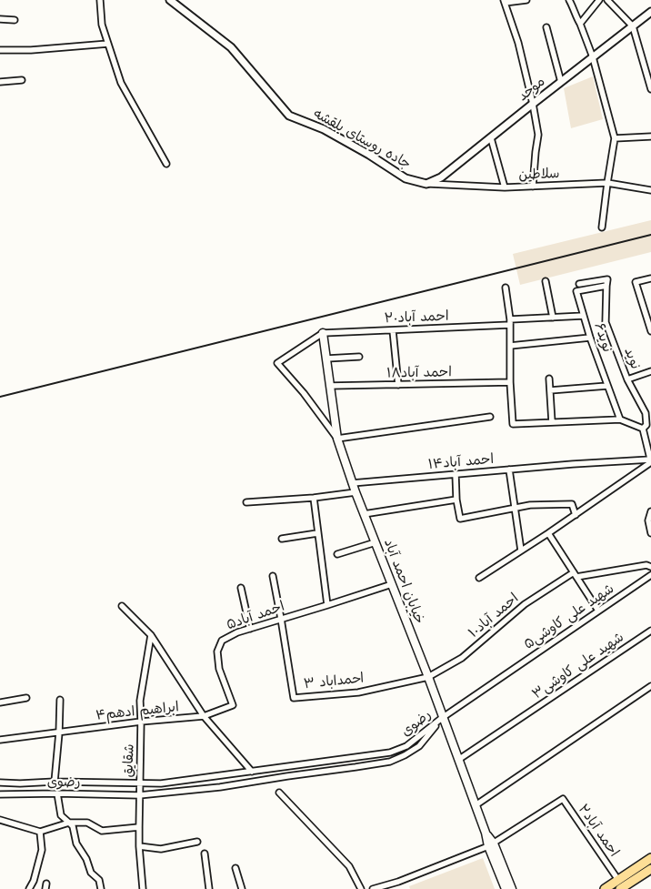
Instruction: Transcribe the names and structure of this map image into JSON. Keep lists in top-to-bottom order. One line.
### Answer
{"streets":{"main road":["خیابان احمد آباد"],"street":["موحد","جاده روستای بلقشه","سلاطین","احمد آباد۲۰","نوید۶","نوید","احمد آباد۱۸","احمد آباد۱۴","احمد آباد۵","احمد آباد۱۰","شهید علی کاوشی۵","شهید علی کاوشی۳","احمداباد ۳","ابراهیم ادهم۴","رضوی","شقایق","احمد آباد۲"]},"crossings":[["موحد","جاده روستای بلقشه"],["موحد","سلاطین"],["جاده روستای بلقشه","سلاطین"],["احمد آباد۲۰","نوید۶"],["احمد آباد۲۰","خیابان احمد آباد"],["نوید۶","نوید"],["نوید","احمد آباد۱۴"],["احمد آباد۱۸","خیابان احمد آباد"],["احمد آباد۱۴","خیابان احمد آباد"],["خیابان احمد آباد","احمد آباد۵"],["خیابان احمد آباد","احمد آباد۱۰"],["خیابان احمد آباد","شهید علی کاوشی۵"],["خیابان احمد آباد","شهید علی کاوشی۳"],["خیابان احمد آباد","احمداباد ۳"],["خیابان احمد آباد","رضوی"],["خیابان احمد آباد","احمد آباد۲"],["احمد آباد۵","احمداباد ۳"],["احمد آباد۵","ابراهیم ادهم۴"],["احمد آباد۱۰","احمداباد ۳"],["شهید علی کاوشی۵","رضوی"],["ابراهیم ادهم۴","شقایق"],["رضوی","شقایق"]]}
